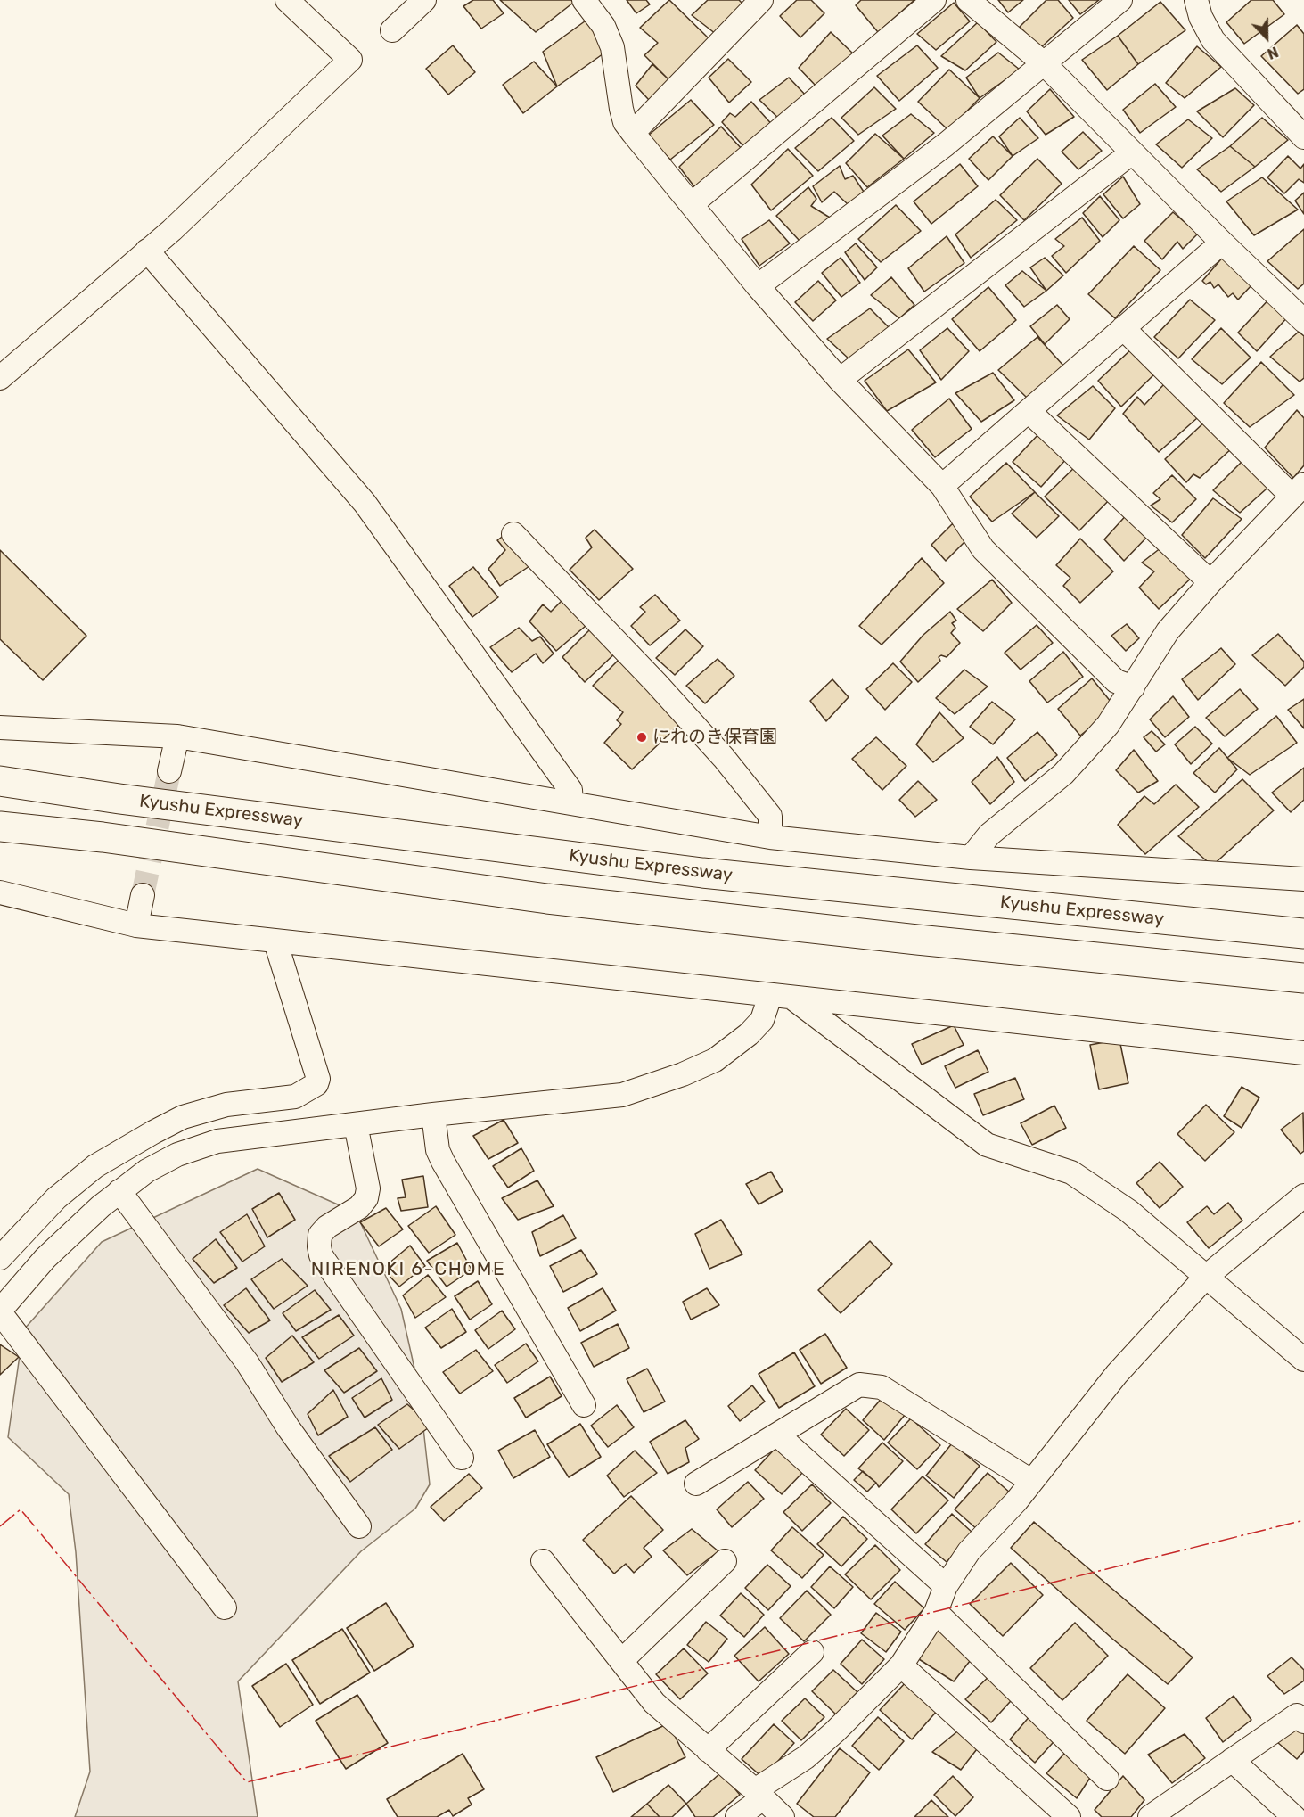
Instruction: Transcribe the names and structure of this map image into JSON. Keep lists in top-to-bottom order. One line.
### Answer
{"streets":{"highway":["Kyushu Expressway"]},"districts":["NIRENOKI 6-CHOME"],"places":["にれのき保育園"],"north":"bottom"}
